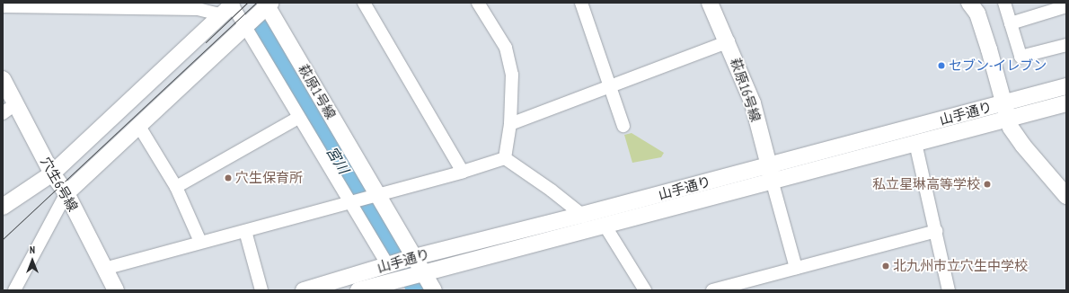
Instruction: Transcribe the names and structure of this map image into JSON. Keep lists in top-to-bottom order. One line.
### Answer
{"streets":{"street":["萩原16号線","萩原1号線","山手通り","穴生6号線"]},"crossings":[["萩原16号線","山手通り"],["萩原1号線","山手通り"]],"water":["宮川"],"places":["セブン-イレブン","穴生保育所","私立星琳高等学校","北九州市立穴生中学校"],"north":"top"}
